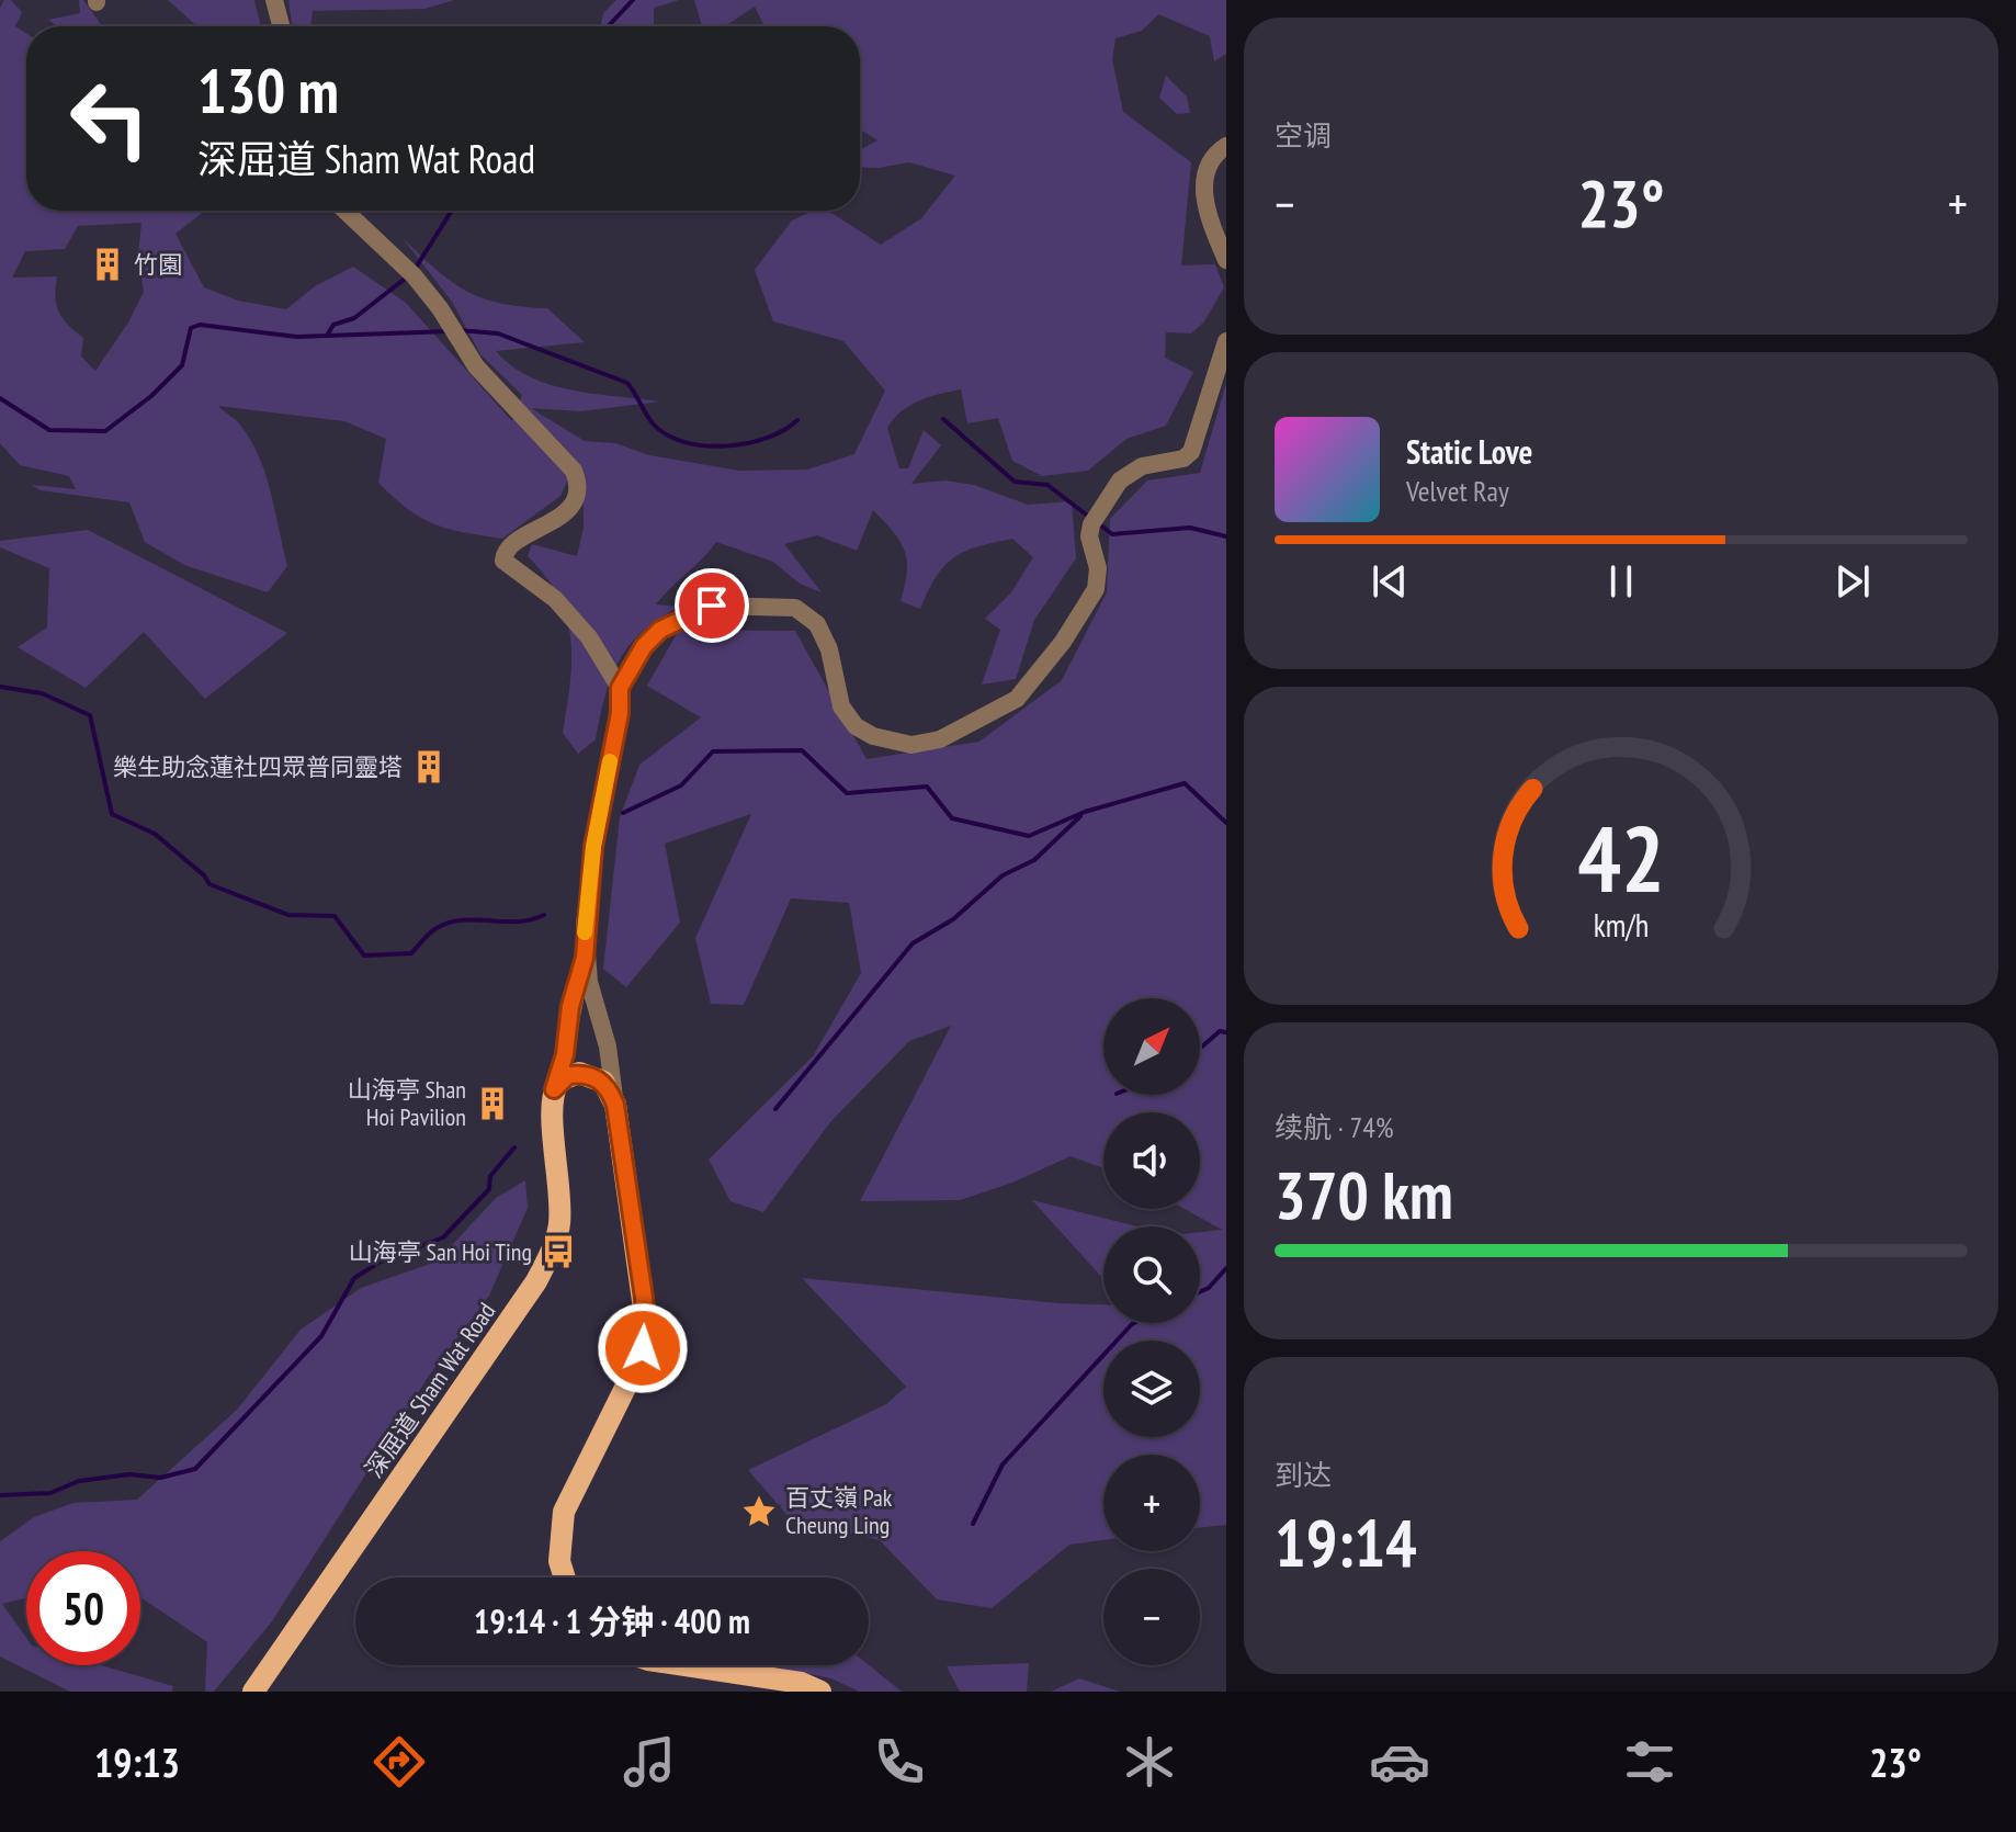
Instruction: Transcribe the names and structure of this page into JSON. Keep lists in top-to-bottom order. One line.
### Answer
{"streets":{"main road":["深屈道 Sham Wat Road"]},"places":{"building":["竹園","樂生助念蓮社四眾普同靈塔","山海亭 Shan Hoi Pavilion"],"bus stop":["山海亭 San Hoi Ting"],"place":["百丈嶺 Pak Cheung Ling"]},"north":"top right","page":{"tile":["空调",["续航 · 74%","370 km"],["到达","19:14"]],"turn":["130 m","深屈道 Sham Wat Road"],"heat":["−","23°","+"],"song":["Static Love","Velvet Ray"],"map_buttons":["+","−"],"limit":"50","trip":"19:14 · 1 分钟 · 400 m","tabs":["19:13","23°"],"gauge":["42","km/h"]}}
